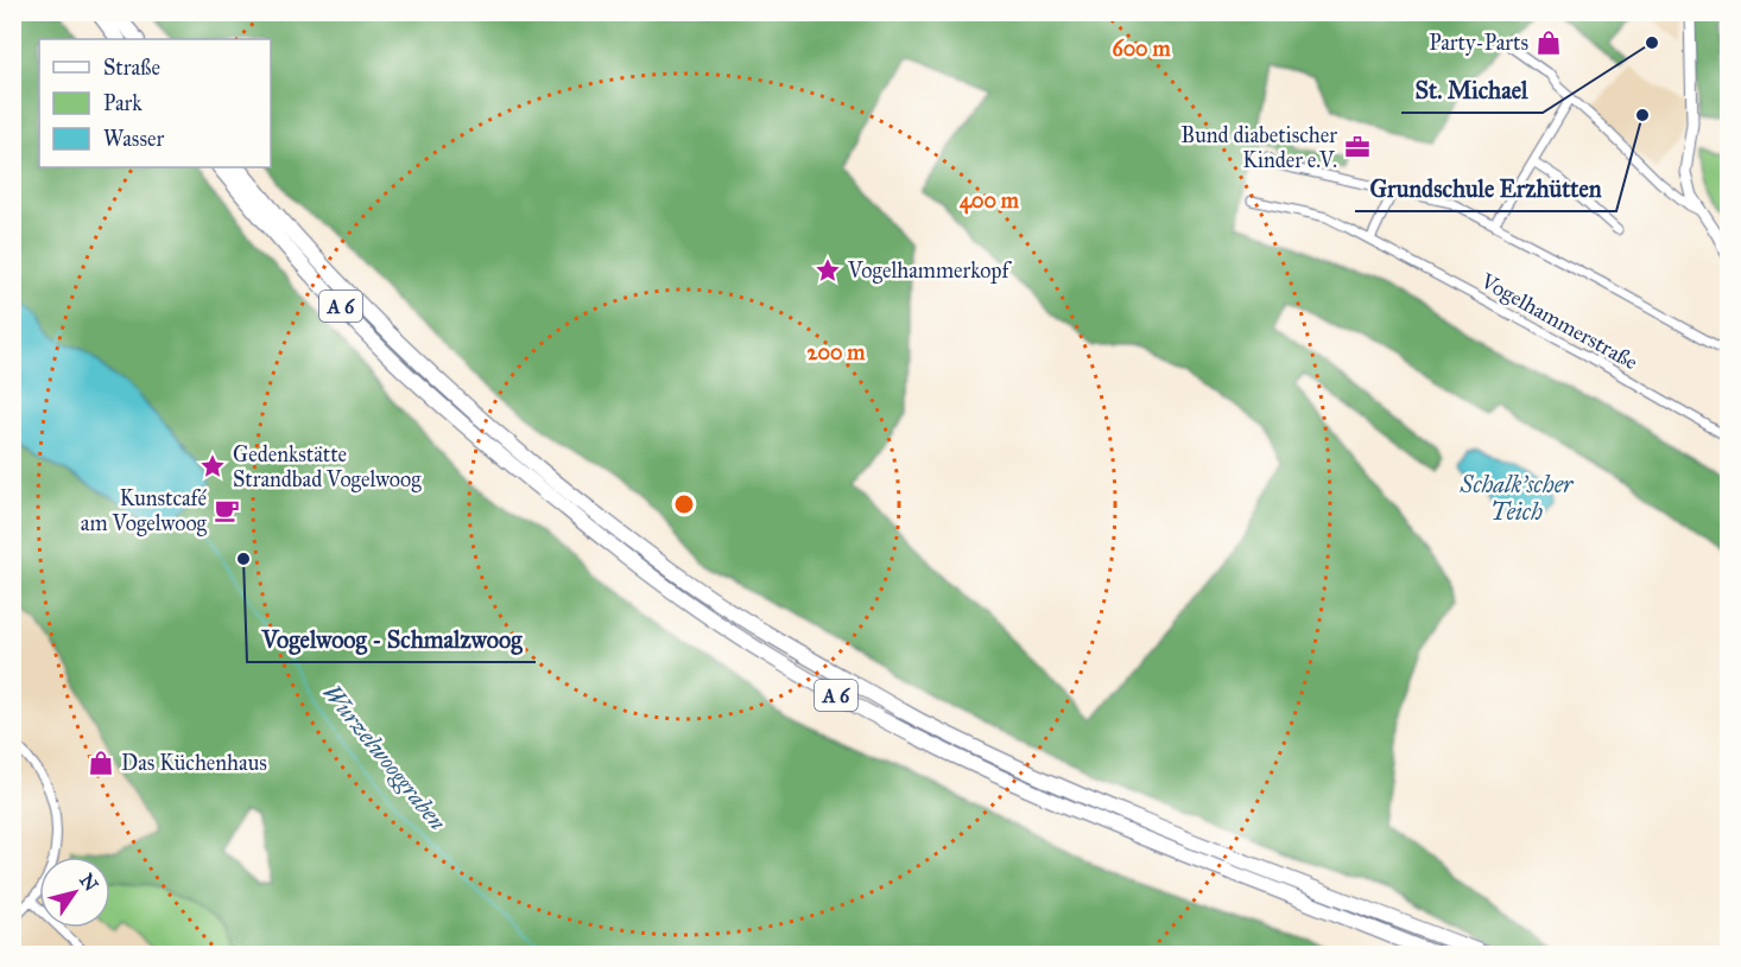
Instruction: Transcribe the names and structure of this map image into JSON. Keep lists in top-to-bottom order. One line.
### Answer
{"streets":{"highway":["A 6"],"street":["Vogelhammerstraße"]},"water":["Schalk'scher Teich","Wurzelwooggraben"],"places":{"shop":["Party-Parts","Das Küchenhaus"],"other":["St. Michael","Grundschule Erzhütten","Vogelwoog - Schmalzwoog"],"office":["Bund diabetischer Kinder e.V."],"place":["Vogelhammerkopf","Gedenkstätte Strandbad Vogelwoog"],"cafe":["Kunstcafé am Vogelwoog"]},"legend":["Straße","Park","Wasser"],"north":"top right","rings":["600 m","400 m","200 m"]}
